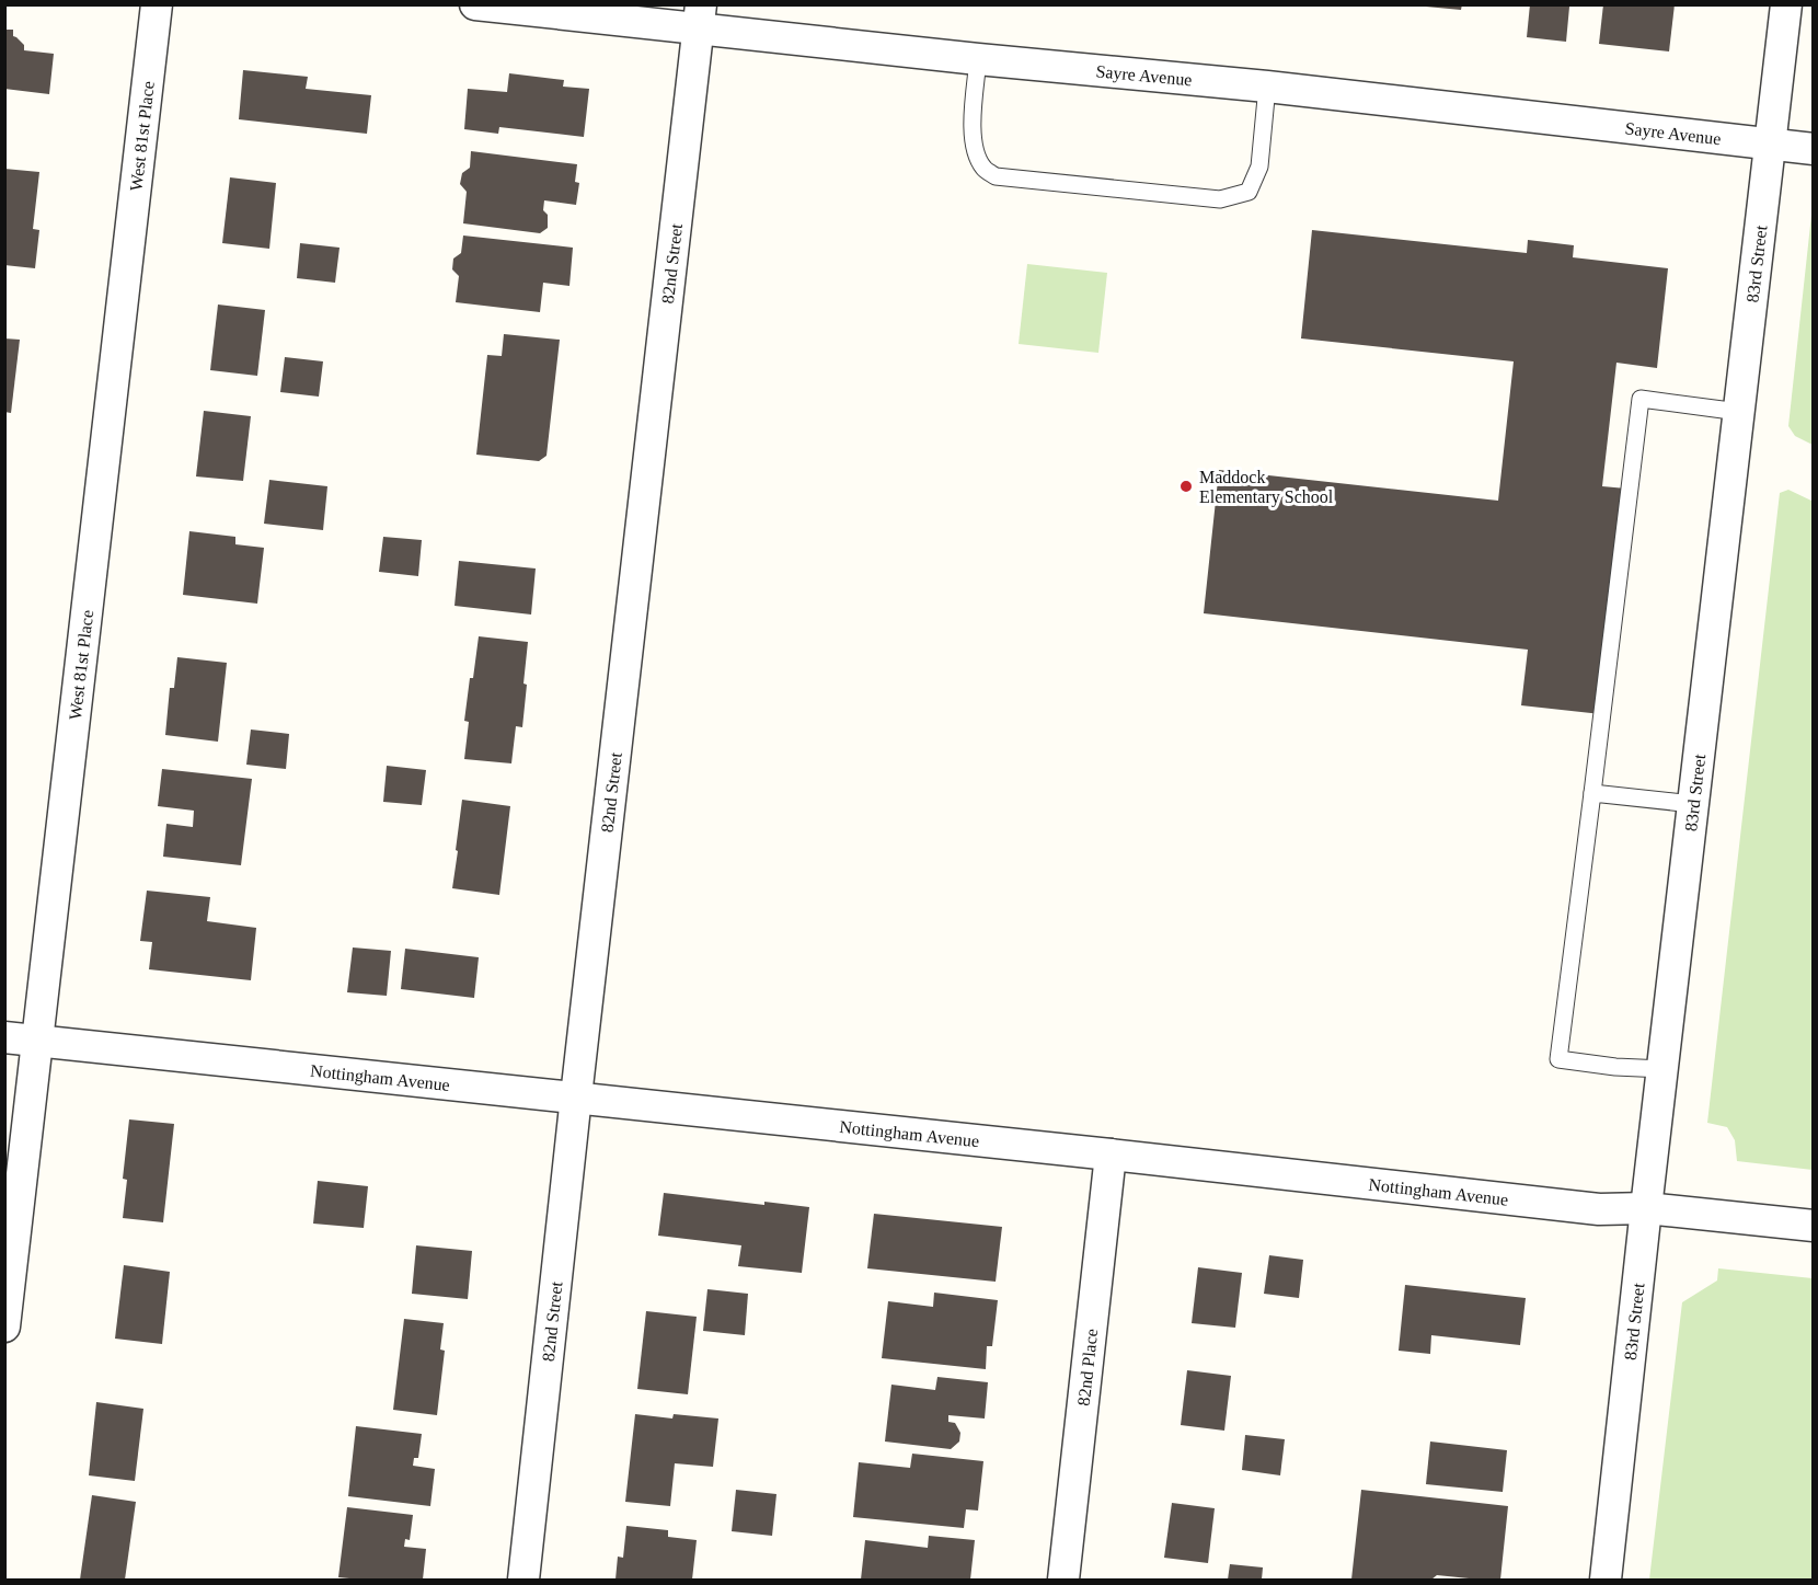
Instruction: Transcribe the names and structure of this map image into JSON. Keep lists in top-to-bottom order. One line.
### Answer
{"streets":{"street":["Sayre Avenue","West 81st Place","82nd Street","83rd Street","Nottingham Avenue","82nd Place"]},"crossings":[["Sayre Avenue","82nd Street"],["Sayre Avenue","83rd Street"],["West 81st Place","Nottingham Avenue"],["82nd Street","Nottingham Avenue"],["83rd Street","Nottingham Avenue"],["Nottingham Avenue","82nd Place"]],"places":["Maddock Elementary School"]}
